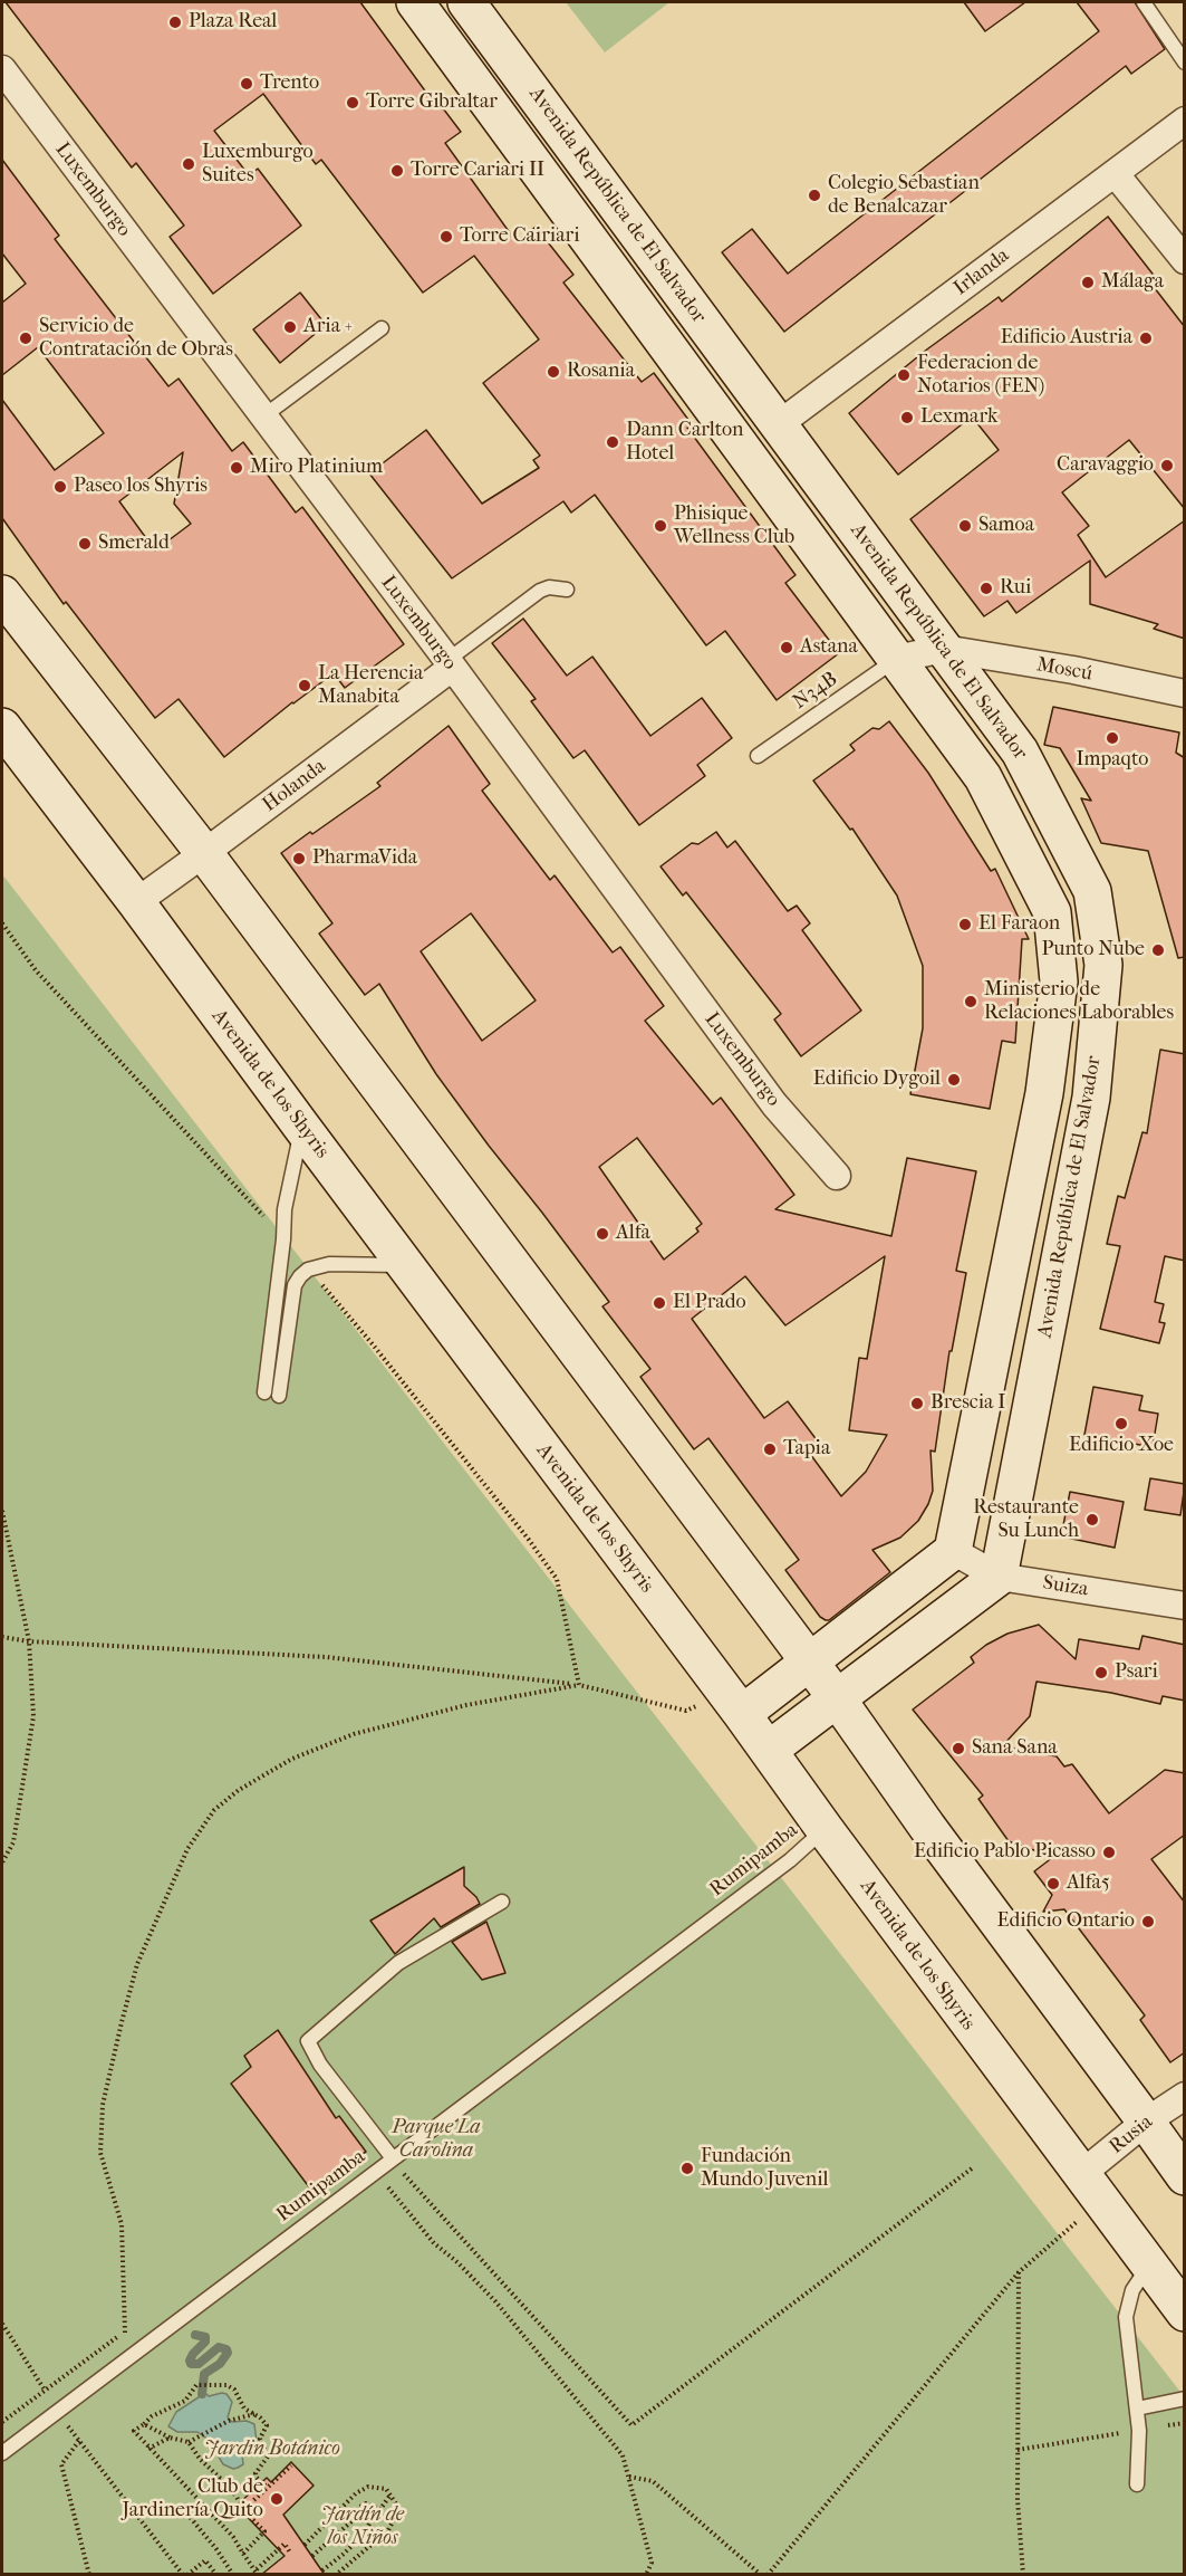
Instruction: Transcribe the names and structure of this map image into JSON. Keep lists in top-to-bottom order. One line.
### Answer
{"streets":{"street":["Luxemburgo","Avenida República de El Salvador","Irlanda","Moscú","Holanda","Avenida de los Shyris","Suiza","Rusia"],"lane":["N34B","Rumipamba"]},"crossings":[["Luxemburgo","Holanda"],["Avenida República de El Salvador","Irlanda"],["Avenida República de El Salvador","Moscú"],["Avenida República de El Salvador","N34B"],["Avenida República de El Salvador","Suiza"],["Holanda","Avenida de los Shyris"],["Avenida de los Shyris","Rumipamba"],["Avenida de los Shyris","Rusia"]],"parks":["Parque La Carolina","Jardin Botánico","Jardín de los Niños"],"places":["Plaza Real","Trento","Torre Gibraltar","Luxemburgo Suites","Torre Cariari II","Colegio Sebastian de Benalcazar","Torre Cairiari","Málaga","Aria +","Servicio de Contratación de Obras","Edificio Austria","Rosania","Federacion de Notarios (FEN)","Lexmark","Dann Carlton Hotel","Caravaggio","Miro Platinium","Paseo los Shyris","Phisique Wellness Club","Samoa","Smerald","Rui","Astana","La Herencia Manabita","Impaqto","PharmaVida","El Faraon","Punto Nube","Ministerio de Relaciones Laborables","Edificio Dygoil","Alfa","El Prado","Brescia I","Edificio Xoe","Tapia","Restaurante Su Lunch","Psari","Sana Sana","Edificio Pablo Picasso","Alfa5","Edificio Ontario","Fundación Mundo Juvenil","Club de Jardinería Quito"]}
